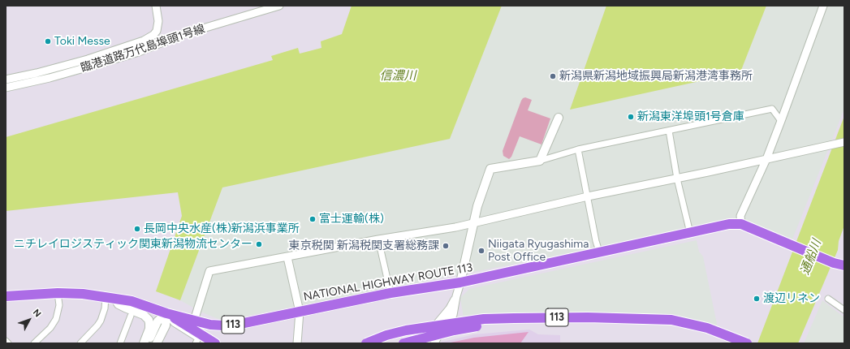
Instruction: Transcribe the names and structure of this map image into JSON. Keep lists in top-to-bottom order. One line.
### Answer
{"streets":{"highway":["NATIONAL HIGHWAY ROUTE 113","113"],"street":["臨港道路万代島埠頭1号線"]},"crossings":[["NATIONAL HIGHWAY ROUTE 113","113"]],"water":["信濃川","通船川"],"places":["Toki Messe","新潟県新潟地域振興局新潟港湾事務所","新潟東洋埠頭1号倉庫","富士運輸(株)","長岡中央水産(株)新潟浜事業所","ニチレイロジスティック関東新潟物流センター","東京税関 新潟税関支署総務課","Niigata Ryugashima Post Office","渡辺リネン"],"north":"top right"}
